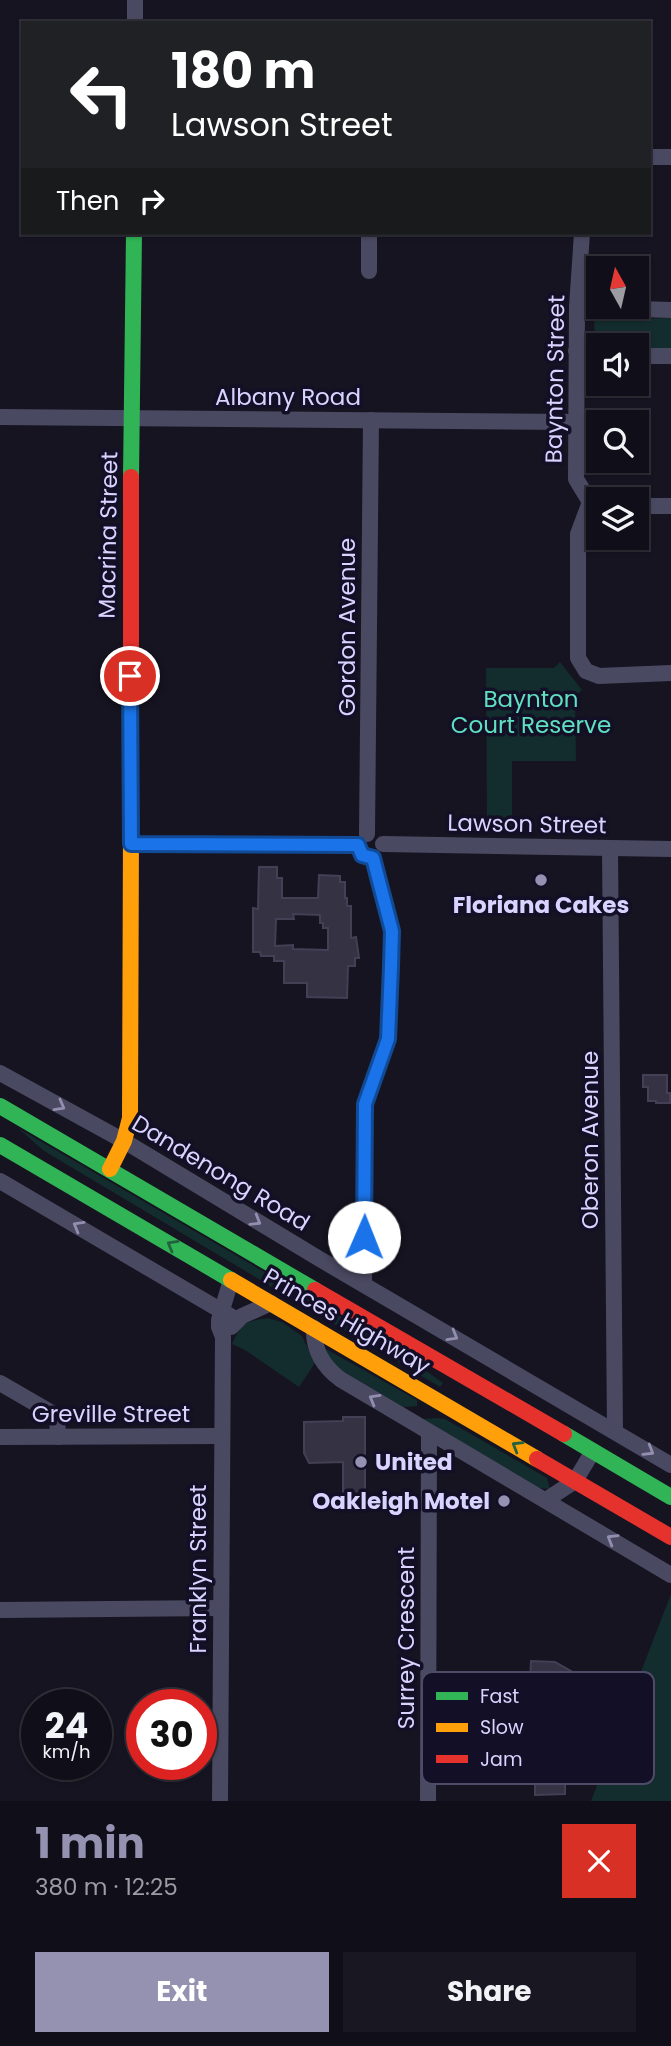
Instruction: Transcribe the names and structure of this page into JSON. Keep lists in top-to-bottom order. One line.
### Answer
{"streets":{"main road":["Macrina Street","Princes Highway"],"street":["Baynton Street","Albany Road","Gordon Avenue","Lawson Street","Oberon Avenue","Dandenong Road","Greville Street","Franklyn Street","Surrey Crescent"]},"crossings":[["Baynton Street","Albany Road"],["Albany Road","Macrina Street"],["Albany Road","Gordon Avenue"],["Macrina Street","Dandenong Road"],["Macrina Street","Princes Highway"],["Lawson Street","Oberon Avenue"],["Oberon Avenue","Dandenong Road"],["Princes Highway","Franklyn Street"],["Greville Street","Franklyn Street"]],"parks":["Baynton Court Reserve"],"places":["Floriana Cakes","United","Oakleigh Motel"],"legend":["Fast","Slow","Jam"],"north":"top","page":{"turn":["180 m","Lawson Street"],"then":"Then","speed":"24 km/h","limit":"30","heading":["1 min","380 m · 12:25"],"buttons":["Exit","Share"]}}
